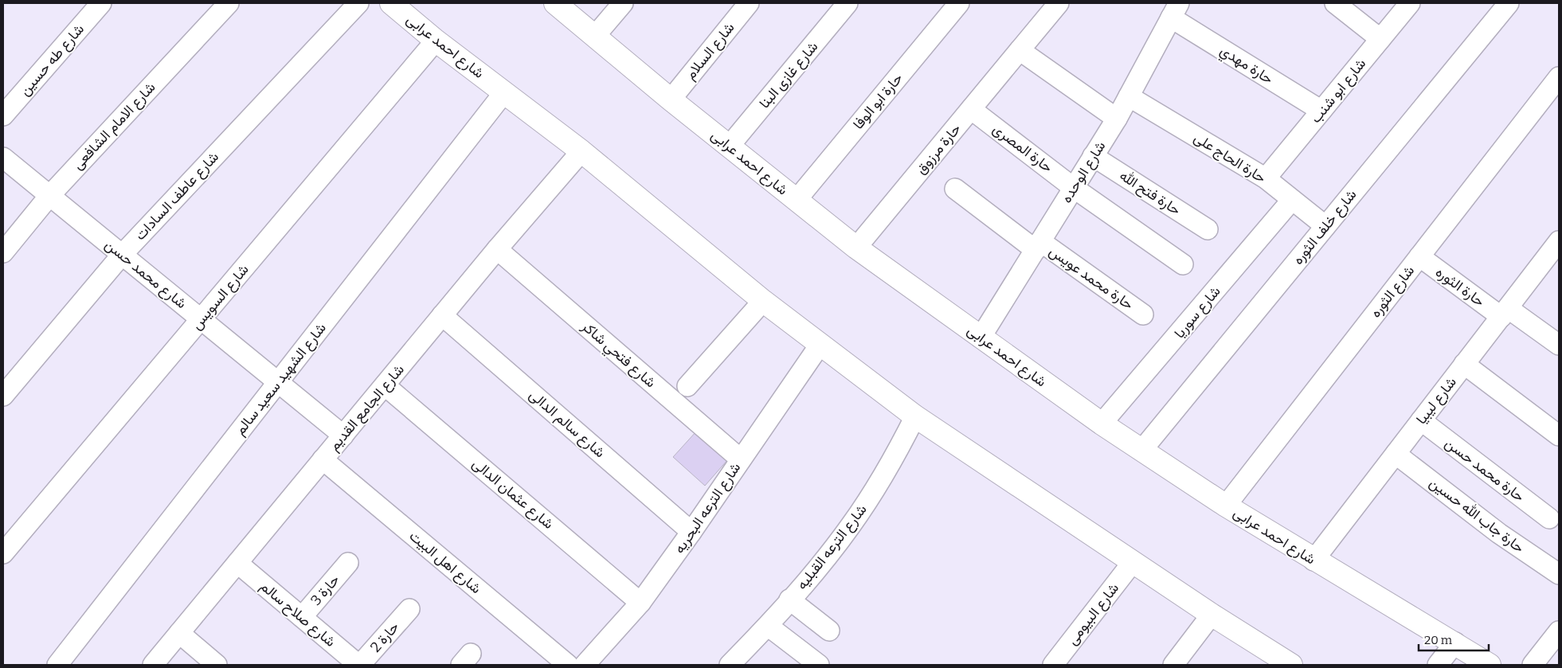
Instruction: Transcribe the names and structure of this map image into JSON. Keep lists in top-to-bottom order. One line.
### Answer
{"streets":{"street":["شارع احمد عرابى","شارع السلام","شارع طه حسين","حارة مهدي","شارع غازى البنا","شارع ابو شنب","حارة ابو الوفا","شارع الامام الشافعى","حارة المصرى","حارة مرزوق","حارة الحاج على","شارع الوحده","حارة فتح الله","شارع عاطف السادات","شارع خلف الثوره","شارع محمد حسن","حارة محمد عويس","حارة الثوره","شارع الثوره","شارع السويس","شارع سوريا","شارع فتحي شاكر","شارع الشهيد سعيد سالم","شارع ليبيا","شارع الجامع القديم","شارع سالم الدالى","حارة محمد حسن","شارع عثمان الدالى","شارع الترعه البحريه","حارة جاب الله حسين","شارع الترعه القبليه","شارع اهل البيت","حارة 3","شارع صلاح سالم","شارع البيومى","حارة 2"]},"crossings":[["شارع احمد عرابى","شارع السلام"],["شارع احمد عرابى","شارع غازى البنا"],["شارع احمد عرابى","حارة ابو الوفا"],["شارع احمد عرابى","حارة مرزوق"],["شارع احمد عرابى","شارع الوحده"],["شارع احمد عرابى","شارع خلف الثوره"],["شارع احمد عرابى","شارع الثوره"],["شارع احمد عرابى","شارع السويس"],["شارع احمد عرابى","شارع سوريا"],["شارع احمد عرابى","شارع الشهيد سعيد سالم"],["شارع احمد عرابى","شارع ليبيا"],["شارع احمد عرابى","شارع الجامع القديم"],["شارع احمد عرابى","شارع الترعه البحريه"],["شارع احمد عرابى","شارع الترعه القبليه"],["شارع احمد عرابى","شارع البيومى"],["حارة مهدي","شارع ابو شنب"],["حارة مهدي","شارع الوحده"],["شارع ابو شنب","حارة الحاج على"],["شارع الامام الشافعى","شارع محمد حسن"],["حارة المصرى","حارة مرزوق"],["حارة المصرى","شارع الوحده"],["حارة الحاج على","شارع الوحده"],["حارة الحاج على","شارع خلف الثوره"],["حارة الحاج على","شارع سوريا"],["شارع الوحده","حارة فتح الله"],["شارع الوحده","حارة محمد عويس"],["شارع عاطف السادات","شارع محمد حسن"],["شارع محمد حسن","شارع السويس"],["شارع محمد حسن","شارع الشهيد سعيد سالم"],["شارع محمد حسن","شارع الجامع القديم"],["حارة الثوره","شارع الثوره"],["حارة الثوره","شارع ليبيا"],["شارع فتحي شاكر","شارع الجامع القديم"],["شارع فتحي شاكر","شارع الترعه البحريه"],["شارع ليبيا","حارة محمد حسن"],["شارع ليبيا","حارة جاب الله حسين"],["شارع الجامع القديم","شارع سالم الدالى"],["شارع الجامع القديم","شارع عثمان الدالى"],["شارع الجامع القديم","شارع اهل البيت"],["شارع الجامع القديم","شارع صلاح سالم"],["شارع سالم الدالى","شارع الترعه البحريه"],["شارع عثمان الدالى","شارع الترعه البحريه"],["حارة 3","شارع صلاح سالم"],["شارع صلاح سالم","حارة 2"]],"scale_bar":"20 m"}
